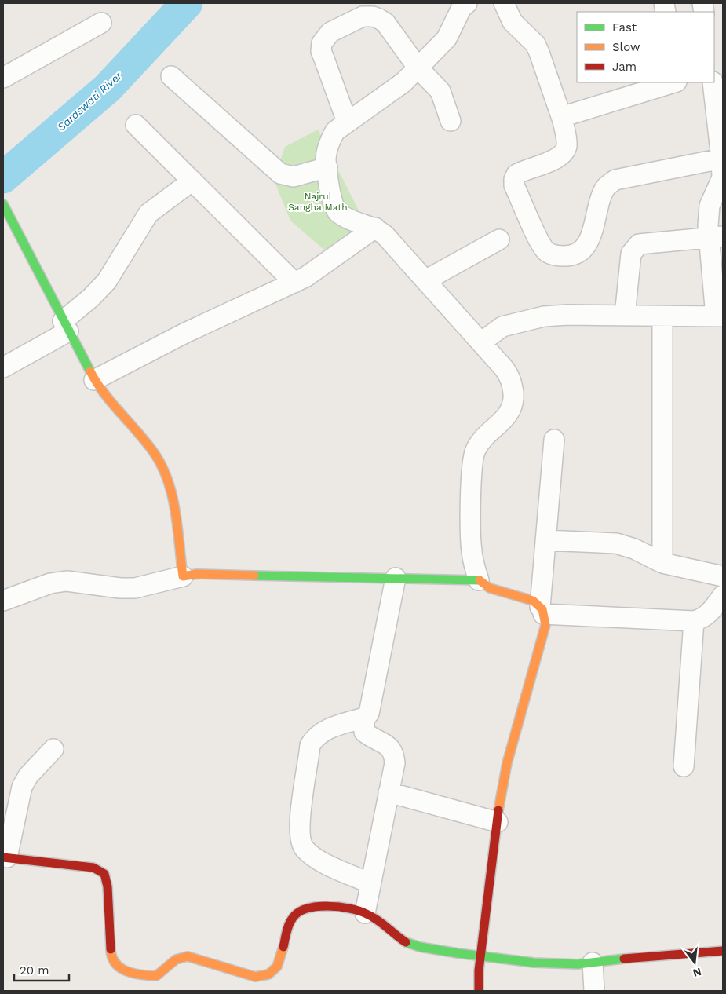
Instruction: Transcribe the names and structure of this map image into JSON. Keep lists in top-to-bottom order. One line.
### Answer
{"water":["Saraswati River"],"parks":["Najrul Sangha Math"],"legend":["Fast","Slow","Jam"],"scale_bar":"20 m","north":"bottom"}
